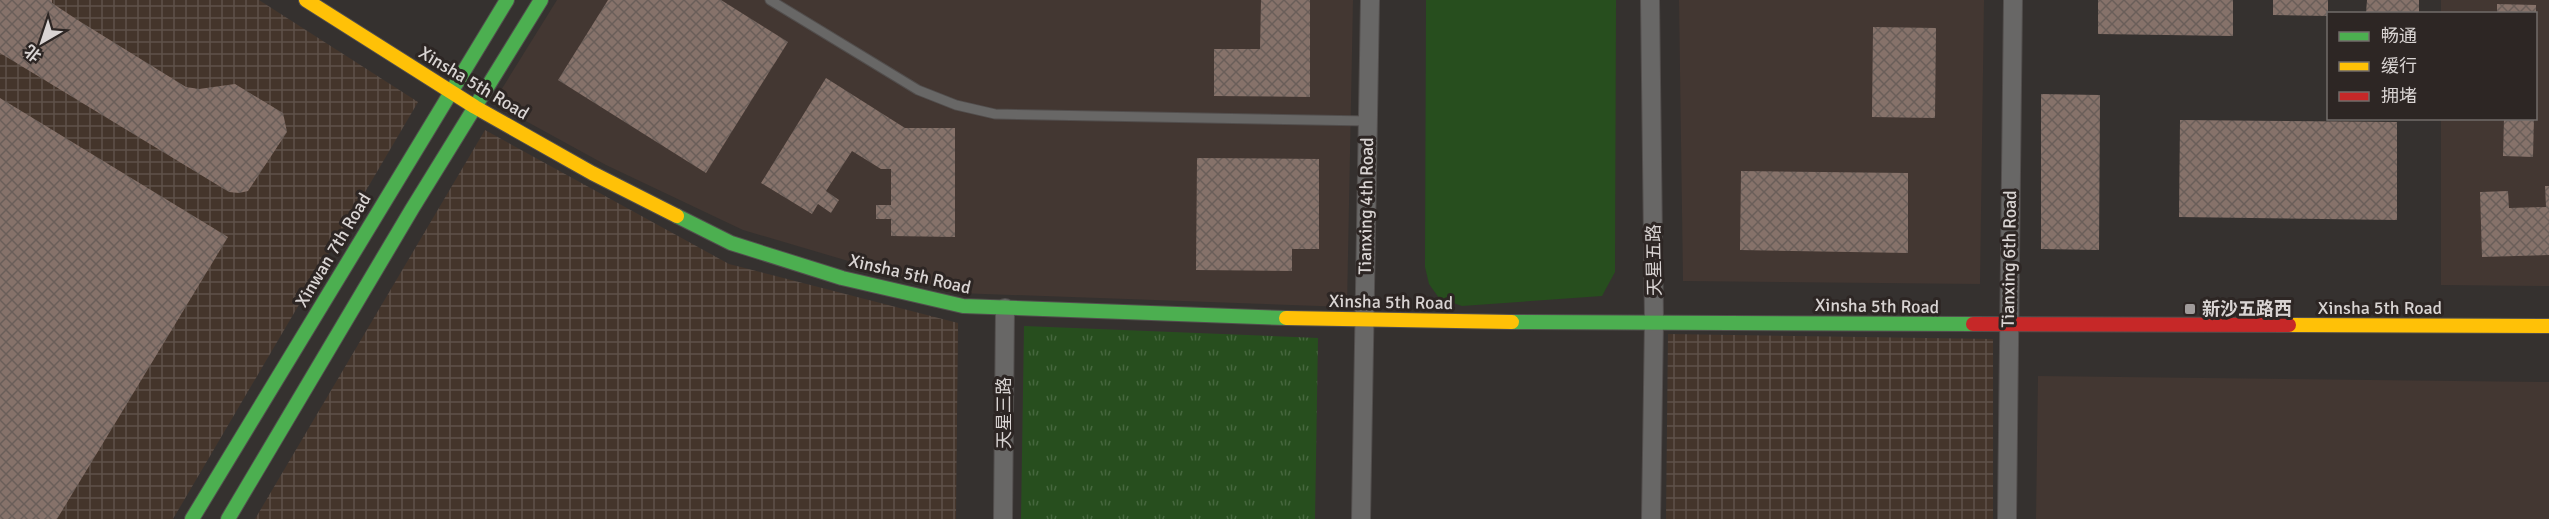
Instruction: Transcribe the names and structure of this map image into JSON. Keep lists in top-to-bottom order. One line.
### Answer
{"streets":{"street":["Xinsha 5th Road","Tianxing 4th Road","Xinwan 7th Road","Tianxing 6th Road","天星五路","天星三路"]},"crossings":[["Xinsha 5th Road","Tianxing 4th Road"],["Xinsha 5th Road","Xinwan 7th Road"],["Xinsha 5th Road","Tianxing 6th Road"],["Xinsha 5th Road","天星五路"],["Xinsha 5th Road","天星三路"]],"places":{"transit":["新沙五路西"]},"legend":["畅通","缓行","拥堵"],"north":"bottom left"}
